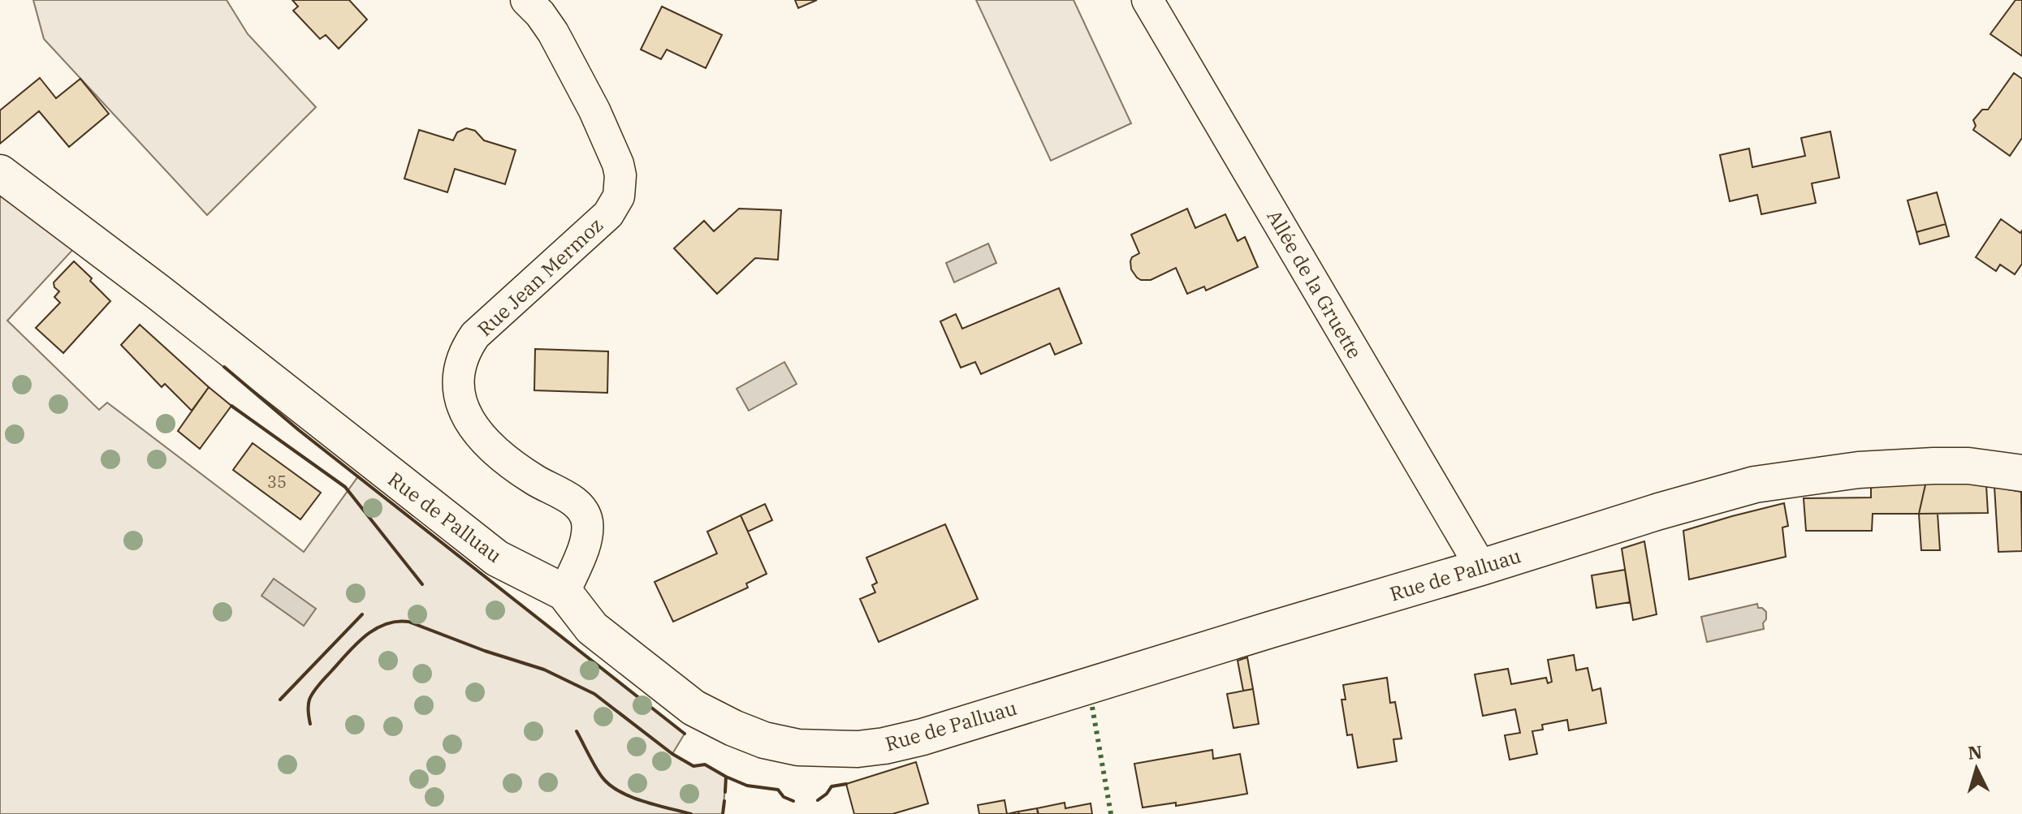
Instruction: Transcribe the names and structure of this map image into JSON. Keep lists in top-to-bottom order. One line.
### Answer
{"streets":{"street":["Rue Jean Mermoz","Allée de la Gruette","Rue de Palluau"]},"crossings":[["Rue Jean Mermoz","Rue de Palluau"],["Allée de la Gruette","Rue de Palluau"]],"house_numbers":["35"],"north":"top"}
